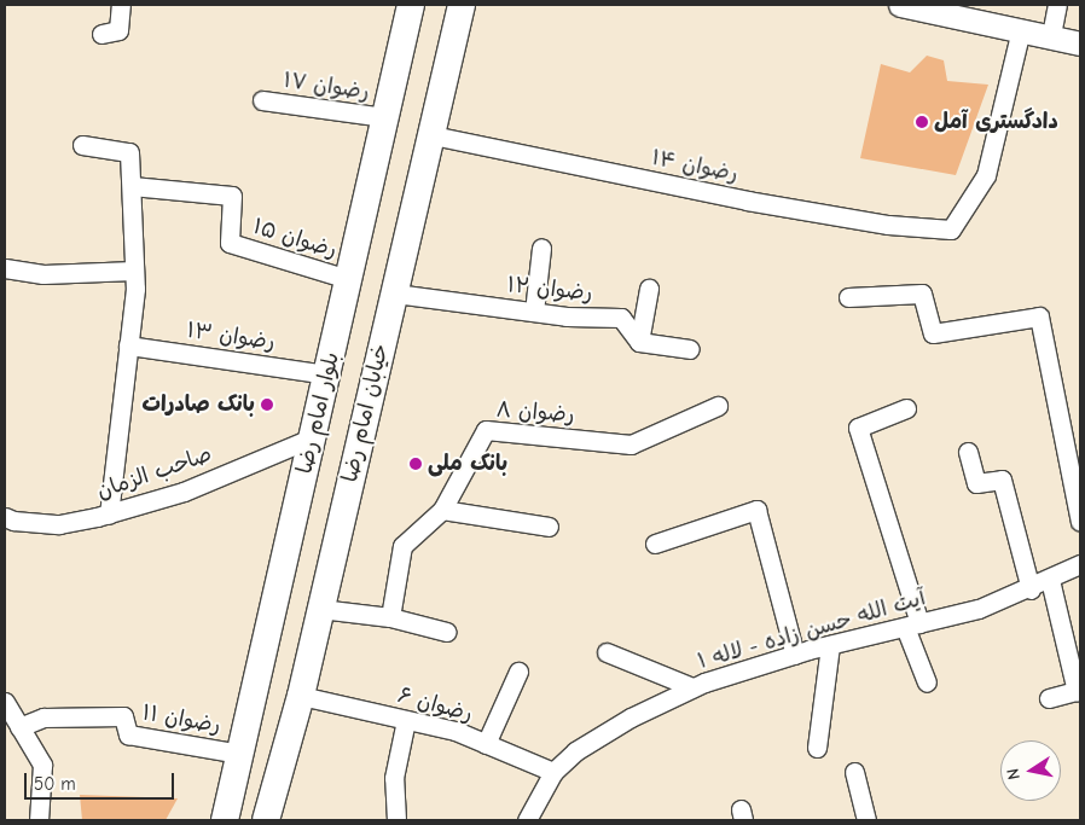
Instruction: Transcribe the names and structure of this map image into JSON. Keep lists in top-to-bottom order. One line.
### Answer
{"streets":{"main road":["بلوار امام رضا","خیابان امام رضا"],"street":["رضوان ۱۷","رضوان ۱۴","رضوان ۱۵","رضوان ۱۲","رضوان ۱۳","رضوان ۸","صاحب الزمان","آیت الله حسن زاده - لاله ۱","رضوان ۶","رضوان ۱۱"]},"crossings":[["رضوان ۱۷","بلوار امام رضا"],["رضوان ۱۴","خیابان امام رضا"],["رضوان ۱۵","بلوار امام رضا"],["رضوان ۱۲","خیابان امام رضا"],["رضوان ۱۳","بلوار امام رضا"],["بلوار امام رضا","صاحب الزمان"],["بلوار امام رضا","رضوان ۱۱"],["خیابان امام رضا","رضوان ۶"],["آیت الله حسن زاده - لاله ۱","رضوان ۶"]],"places":["دادگستری آمل","بانک صادرات","بانک‌ ملی"],"scale_bar":"50 m","north":"left"}
